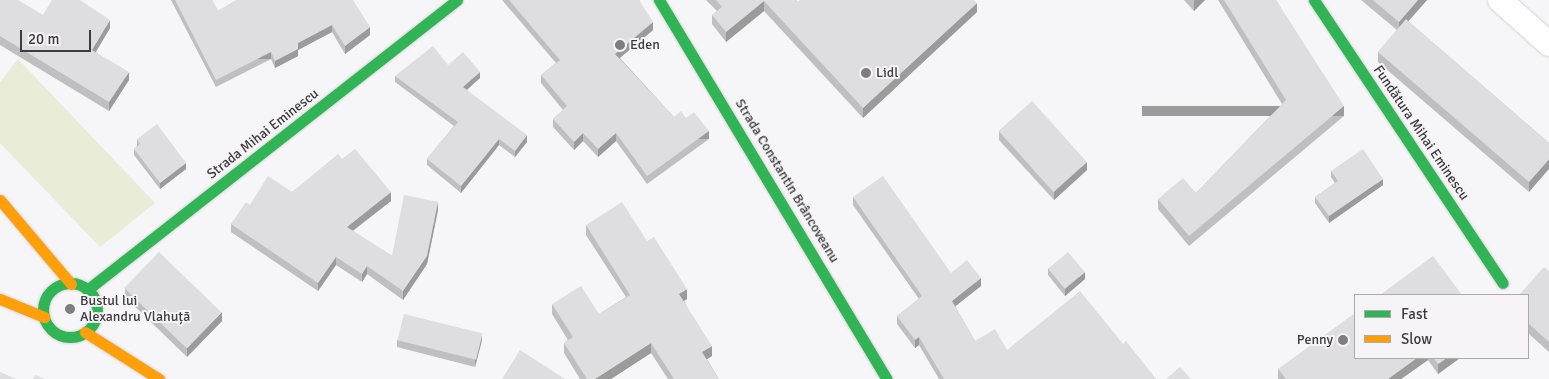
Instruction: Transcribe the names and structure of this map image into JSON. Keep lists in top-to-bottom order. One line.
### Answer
{"streets":{"street":["Fundătura Mihai Eminescu","Strada Mihai Eminescu","Strada Constantin Brâncoveanu"]},"places":["Eden","Lidl","Bustul lui Alexandru Vlahuță","Penny"],"legend":["Fast","Slow"],"scale_bar":"20 m"}
